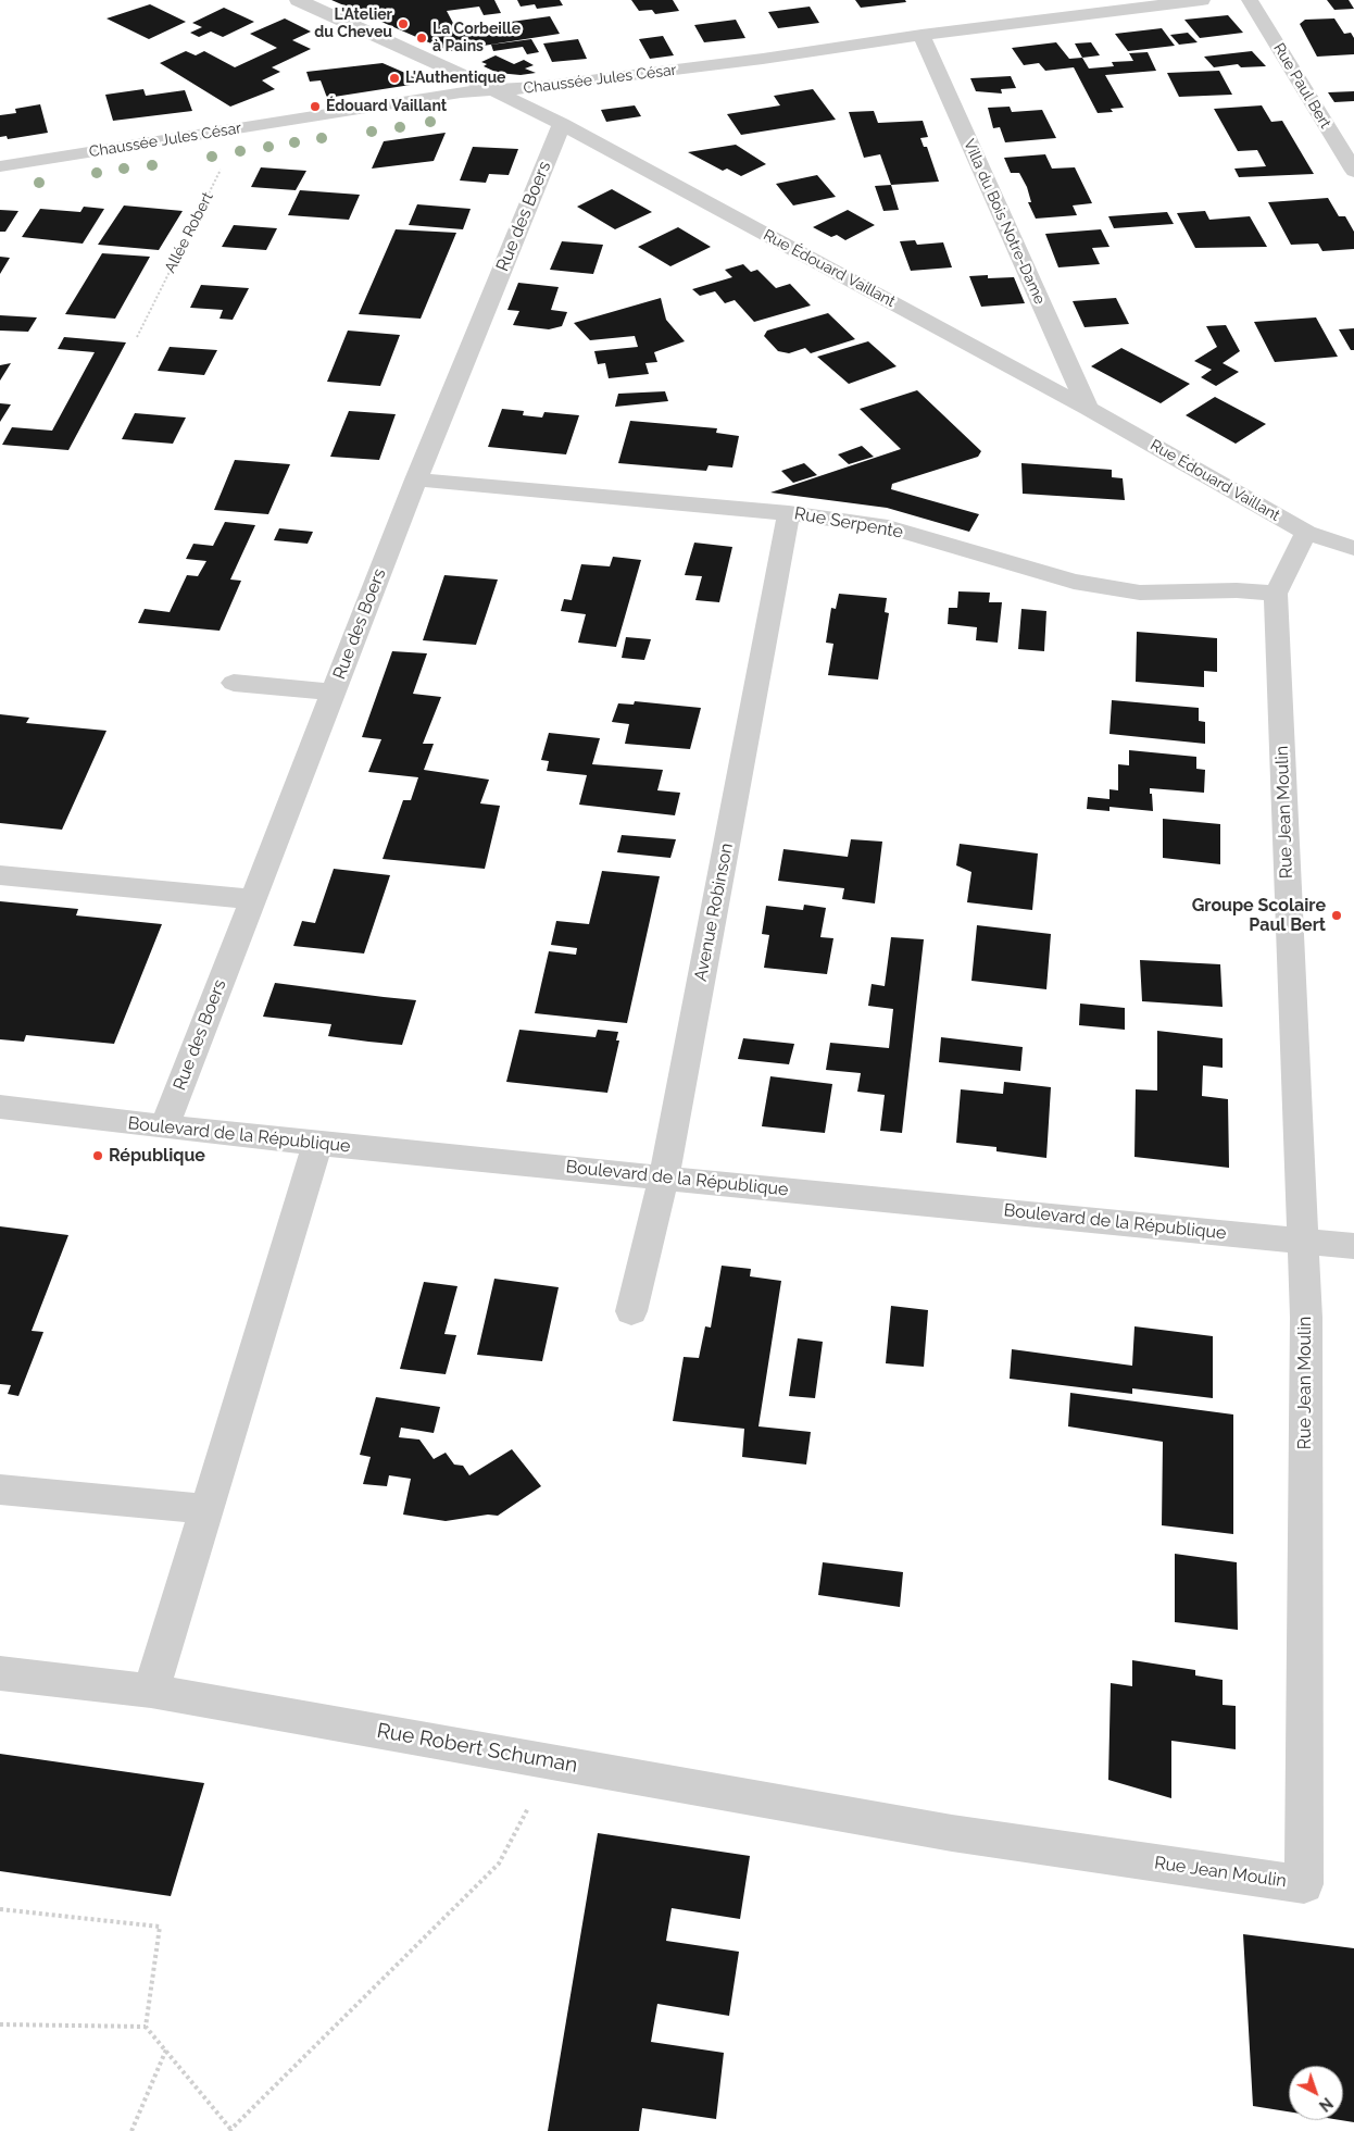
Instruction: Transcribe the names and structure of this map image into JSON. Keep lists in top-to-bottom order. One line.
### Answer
{"streets":{"street":["Chaussée Jules César","Rue Paul Bert","Rue des Boers","Villa du Bois Notre-Dame","Rue Édouard Vaillant","Rue Serpente","Rue Jean Moulin","Avenue Robinson","Boulevard de la République","Rue Robert Schuman"],"path":["Allée Robert"]},"crossings":[["Chaussée Jules César","Villa du Bois Notre-Dame"],["Chaussée Jules César","Allée Robert"],["Chaussée Jules César","Rue Édouard Vaillant"],["Rue des Boers","Rue Édouard Vaillant"],["Rue des Boers","Rue Serpente"],["Rue des Boers","Boulevard de la République"],["Villa du Bois Notre-Dame","Rue Édouard Vaillant"],["Rue Édouard Vaillant","Rue Jean Moulin"],["Rue Serpente","Rue Jean Moulin"],["Rue Serpente","Avenue Robinson"],["Rue Jean Moulin","Boulevard de la République"],["Rue Jean Moulin","Rue Robert Schuman"],["Avenue Robinson","Boulevard de la République"]],"places":["L'Atelier du Cheveu","La Corbeille à Pains","L'Authentique","Édouard Vaillant","Groupe Scolaire Paul Bert","République"],"north":"bottom right"}
